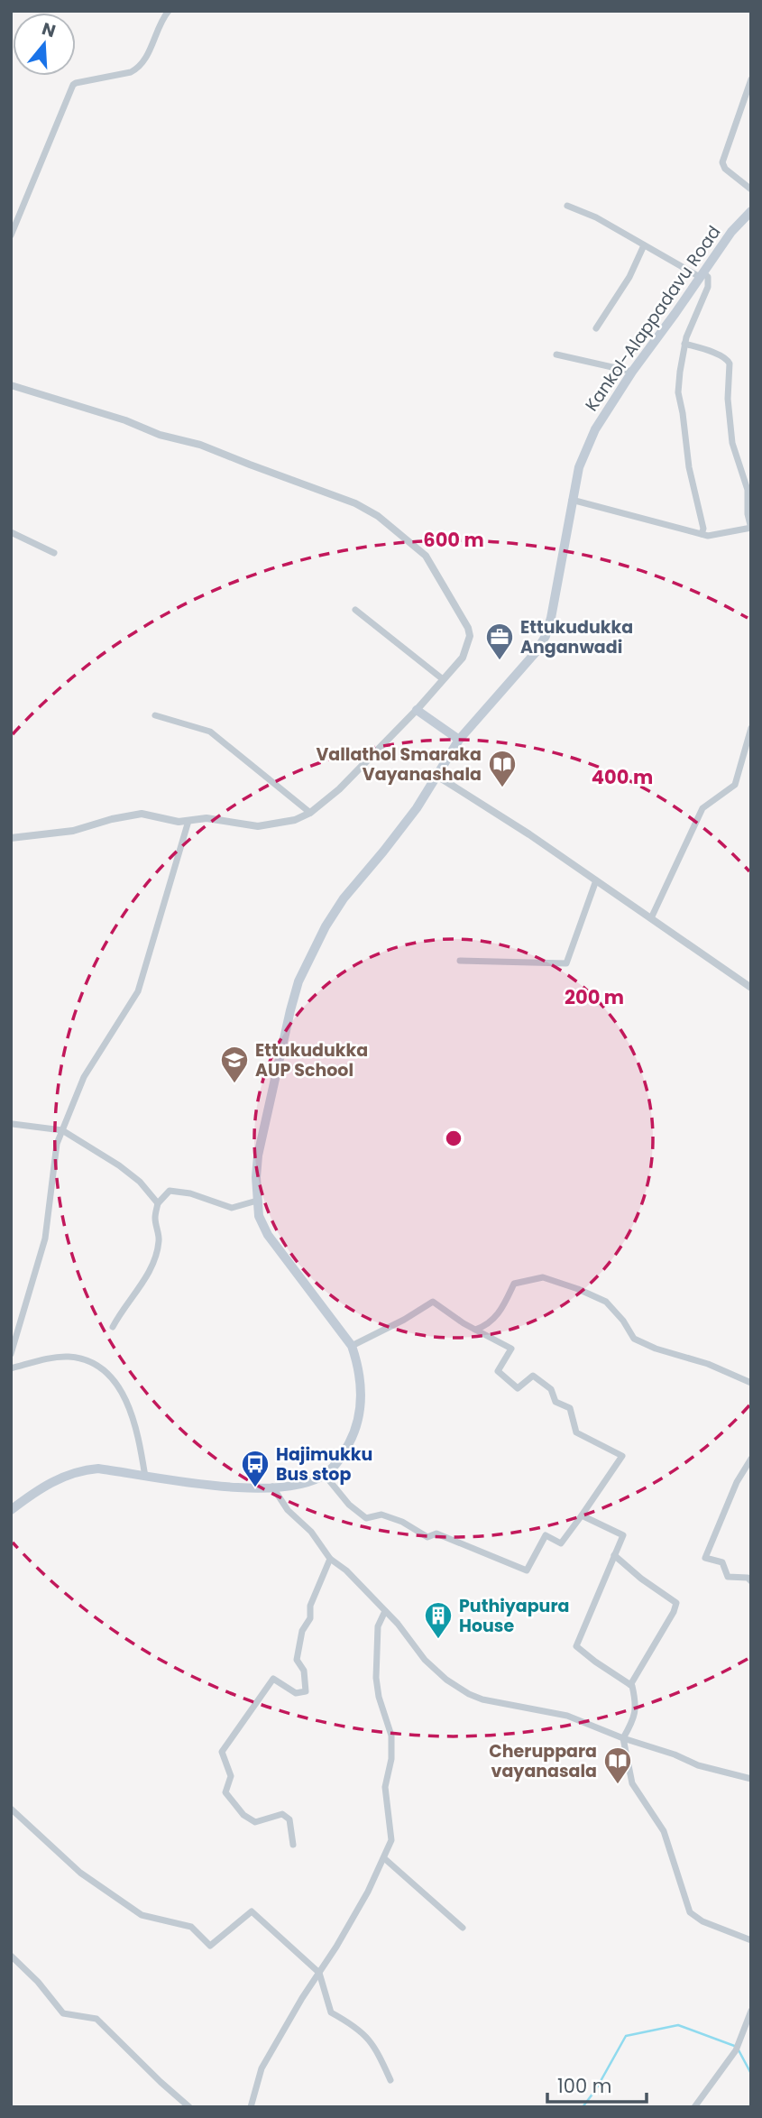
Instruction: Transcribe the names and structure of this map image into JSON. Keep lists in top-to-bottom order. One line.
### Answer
{"streets":{"main road":["Kankol-Alappadavu Road"]},"places":{"office":["Ettukudukka Anganwadi"],"library":["Vallathol Smaraka Vayanashala","Cheruppara vayanasala"],"school or university":["Ettukudukka AUP School"],"bus stop":["Hajimukku Bus stop"],"building":["Puthiyapura House"]},"scale_bar":"100 m","north":"top","rings":["600 m","400 m","200 m"]}
